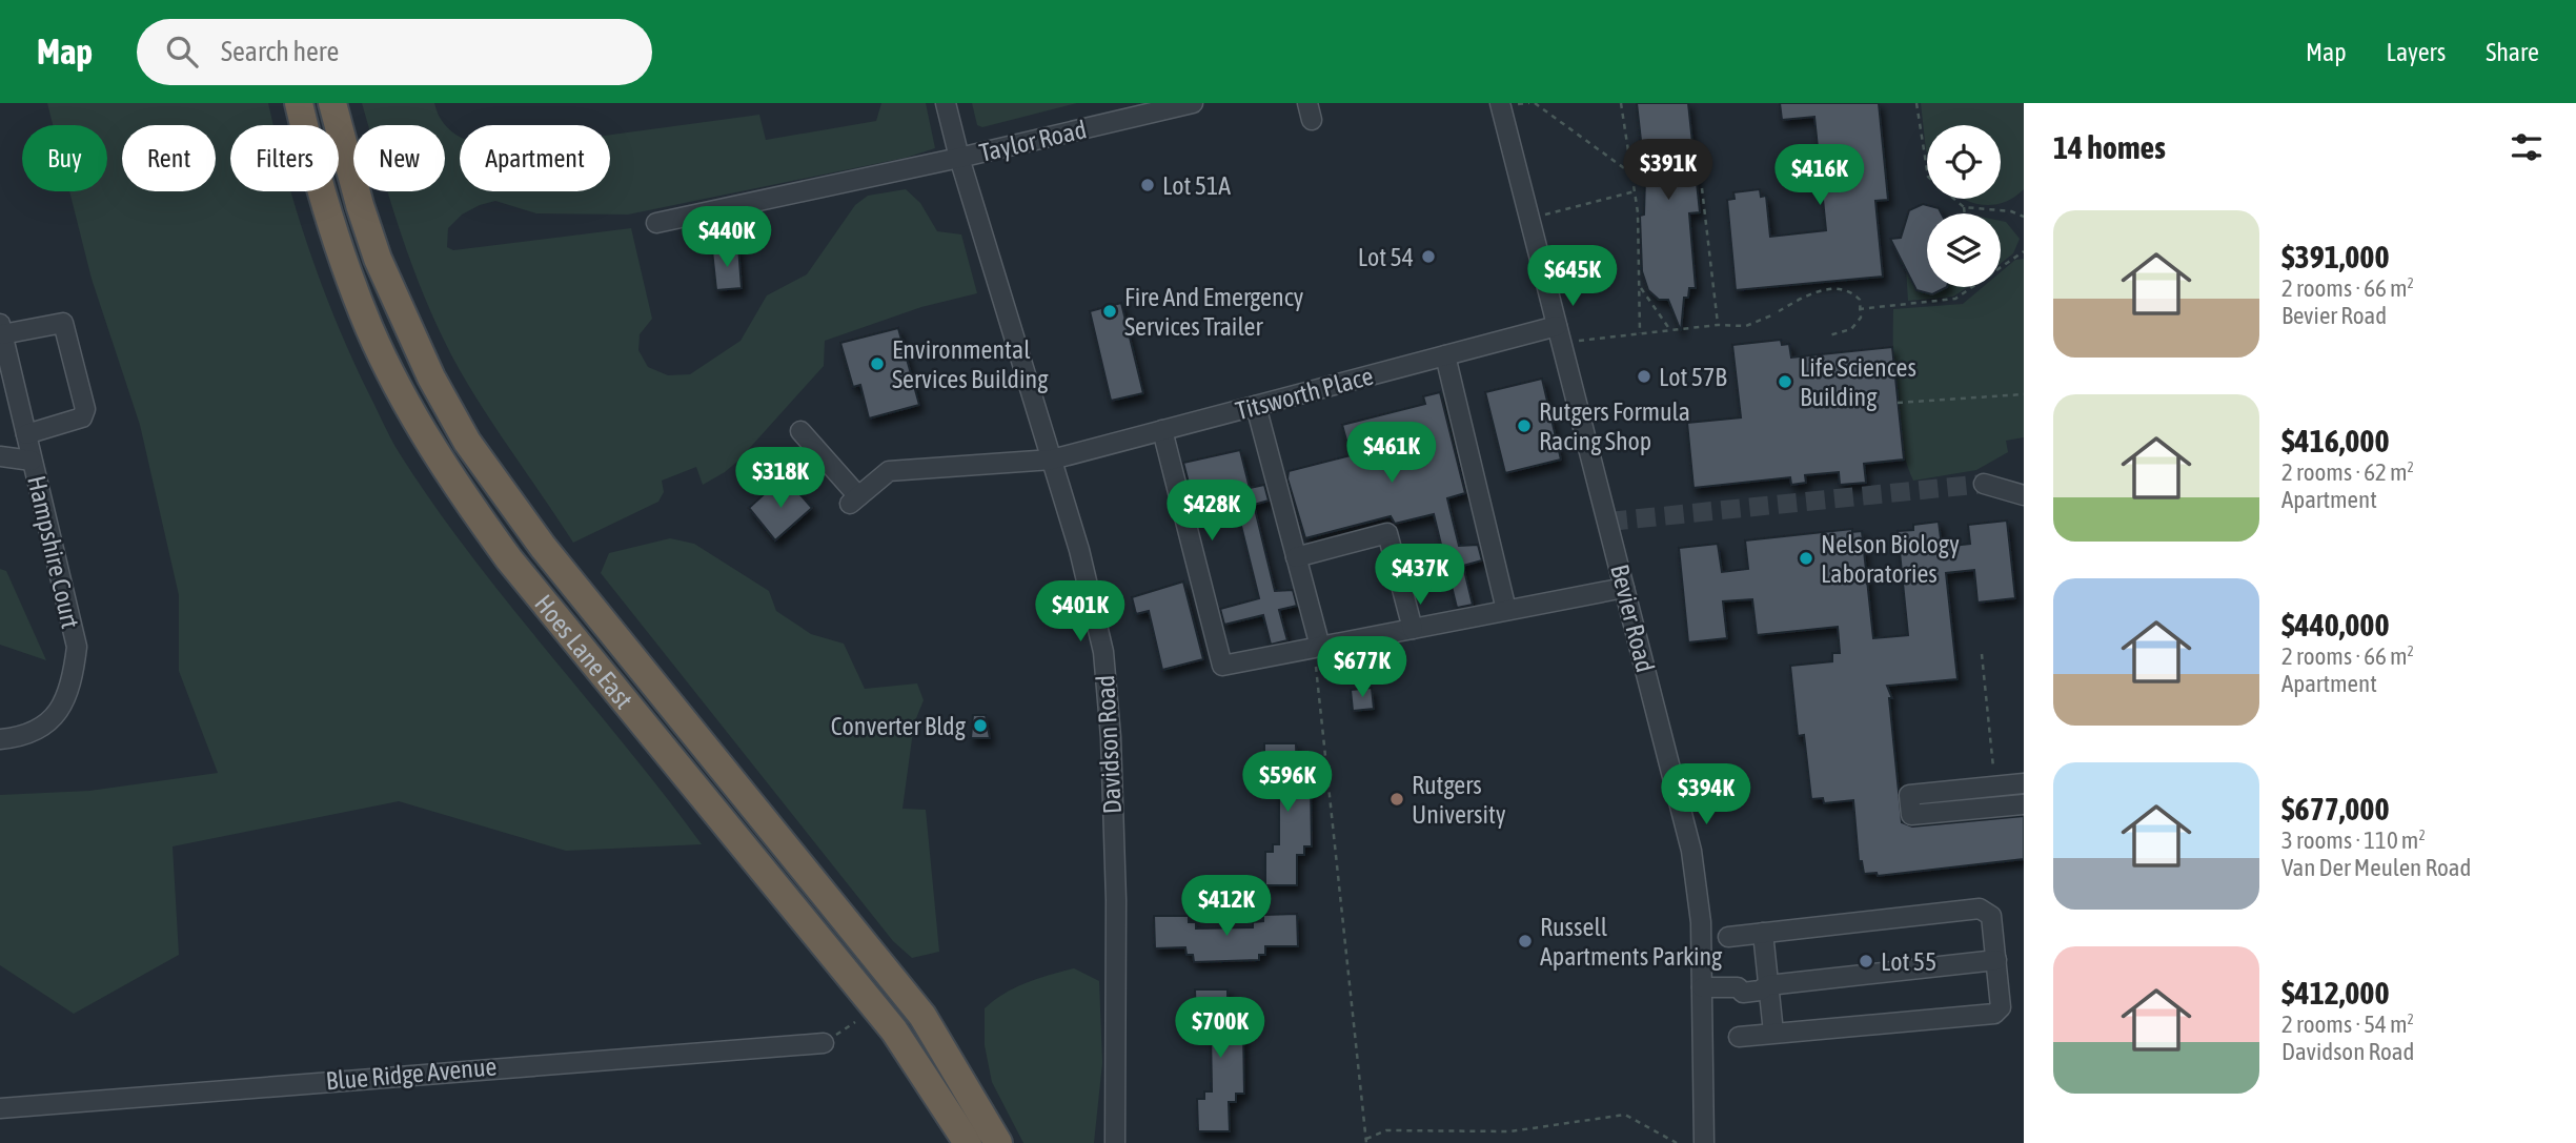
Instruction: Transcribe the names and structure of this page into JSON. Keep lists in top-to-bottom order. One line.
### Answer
{"streets":{"highway":["Hoes Lane East"],"street":["Taylor Road","Titsworth Place","Hampshire Court","Bevier Road","Davidson Road","Blue Ridge Avenue"]},"crossings":[["Taylor Road","Davidson Road"],["Titsworth Place","Bevier Road"],["Titsworth Place","Davidson Road"]],"places":["Lot 51A","Lot 54","Fire And Emergency Services Trailer","Environmental Services Building","Lot 57B","Life Sciences Building","Rutgers Formula Racing Shop","Nelson Biology Laboratories","Converter Bldg","Rutgers University","Russell Apartments Parking","Lot 55"],"page":{"header":"Map","search":"Search here","nav":["Map","Layers","Share"],"heading":"14 homes","chip":["Buy","Rent","Filters","New","Apartment"],"price":["$391K","$416K","$440K","$645K","$461K","$318K","$428K","$437K","$401K","$677K","$596K","$394K","$412K","$700K"],"list":[{"name":"$391,000","note":"2 rooms · 66 m² · Bevier Road"},{"name":"$416,000","note":"2 rooms · 62 m² · Apartment"},{"name":"$440,000","note":"2 rooms · 66 m² · Apartment"},{"name":"$677,000","note":"3 rooms · 110 m² · Van Der Meulen Road"},{"name":"$412,000","note":"2 rooms · 54 m² · Davidson Road"}]}}
